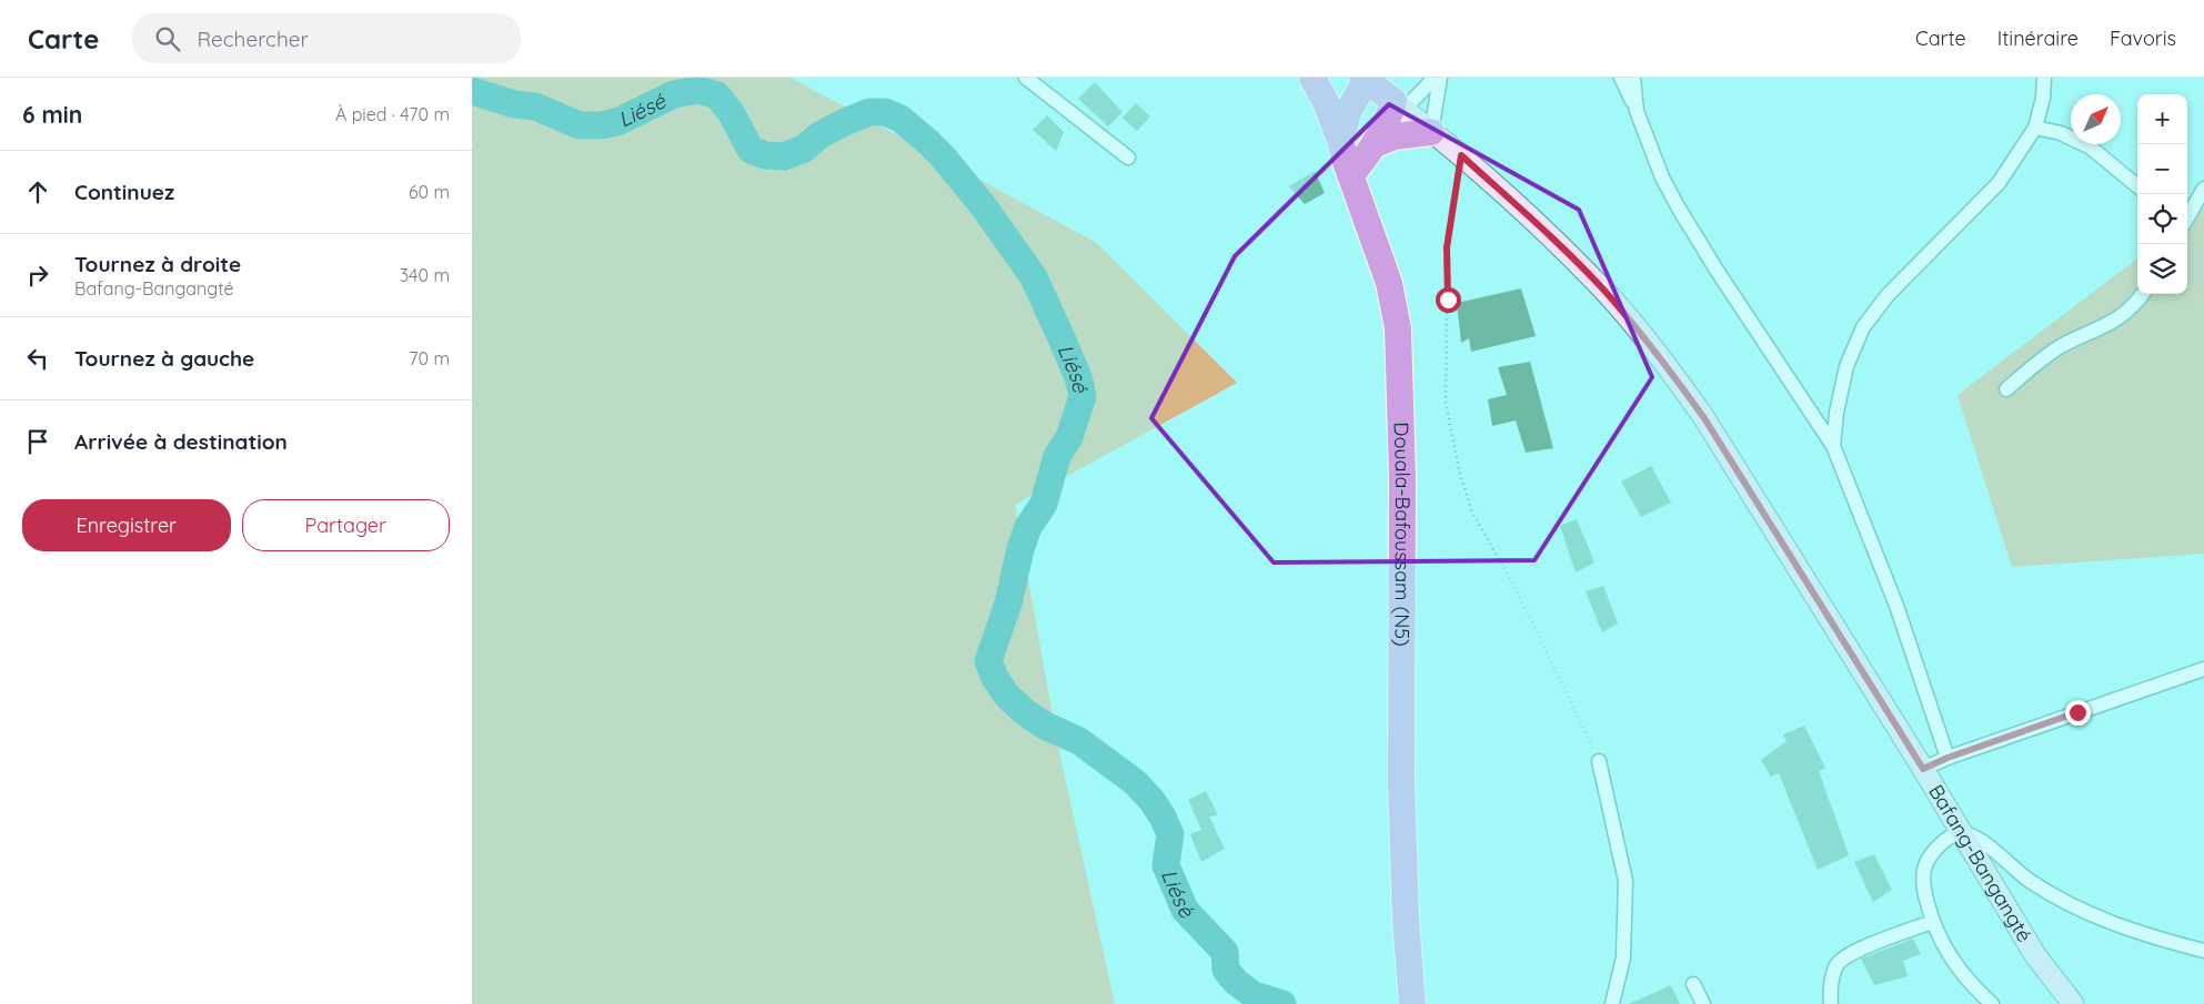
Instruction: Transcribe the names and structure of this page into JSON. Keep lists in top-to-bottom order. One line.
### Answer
{"streets":{"highway":["Douala-Bafoussam (N5)"],"street":["Bafang-Bangangté"]},"water":["Liésé"],"north":"top right","page":{"header":"Carte","search":"Rechercher","nav":["Carte","Itinéraire","Favoris"],"heading":["6 min","À pied · 470 m"],"map_buttons":["+","−"],"list":[["Continuez","60 m"],["Tournez à droite","Bafang-Bangangté","340 m"],["Tournez à gauche","70 m"],"Arrivée à destination"],"buttons":["Enregistrer","Partager"]}}
